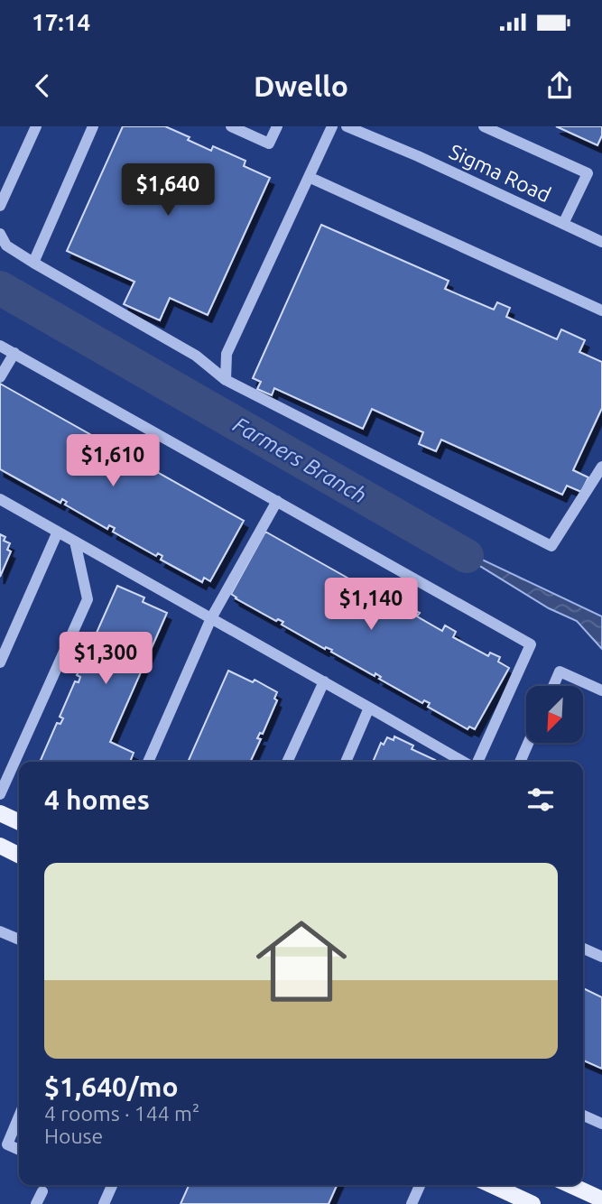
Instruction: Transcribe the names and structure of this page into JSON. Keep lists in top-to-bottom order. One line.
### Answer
{"streets":{"street":["Sigma Road"]},"water":["Farmers Branch"],"north":"bottom left","page":{"status":"17:14","header":"Dwello","price":["$1,640","$1,610","$1,140","$1,300"],"heading":"4 homes","list":[{"name":"$1,640/mo","note":"4 rooms · 144 m² · House"}]}}
